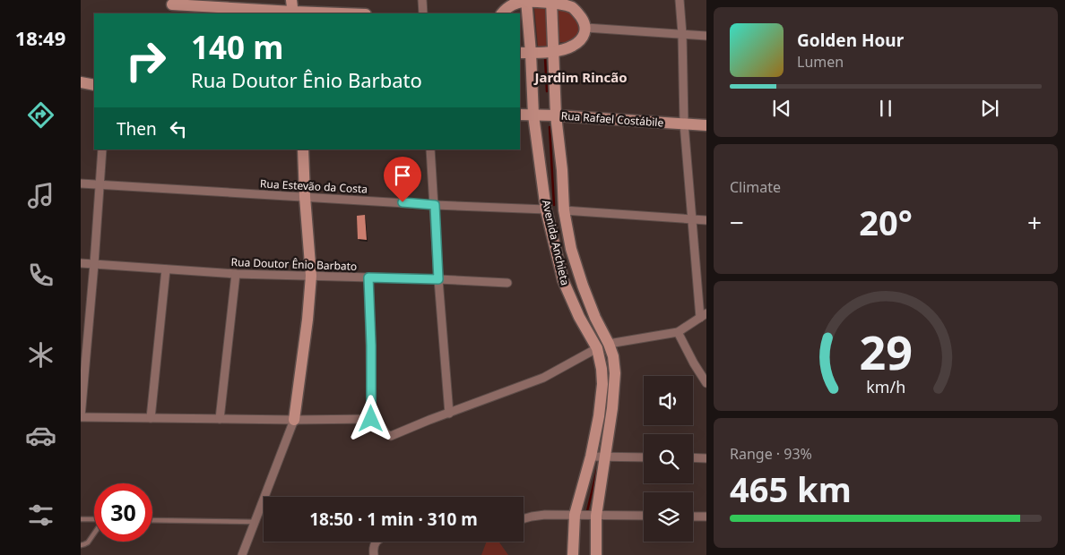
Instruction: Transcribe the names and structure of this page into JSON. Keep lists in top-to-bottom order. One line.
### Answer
{"streets":{"main road":["Rua Rafael Costábile","Avenida Anchieta"],"street":["Rua Estevão da Costa","Rua Doutor Ênio Barbato"]},"crossings":[["Rua Rafael Costábile","Avenida Anchieta"],["Rua Estevão da Costa","Avenida Anchieta"]],"districts":["Jardim Rincão"],"page":{"tabs":"18:49","turn":["140 m","Rua Doutor Ênio Barbato"],"song":["Golden Hour","Lumen"],"then":"Then","tile":["Climate",["Range · 93%","465 km"]],"heat":["−","20°","+"],"limit":"30","trip":"18:50 · 1 min · 310 m","gauge":["29","km/h"]}}
